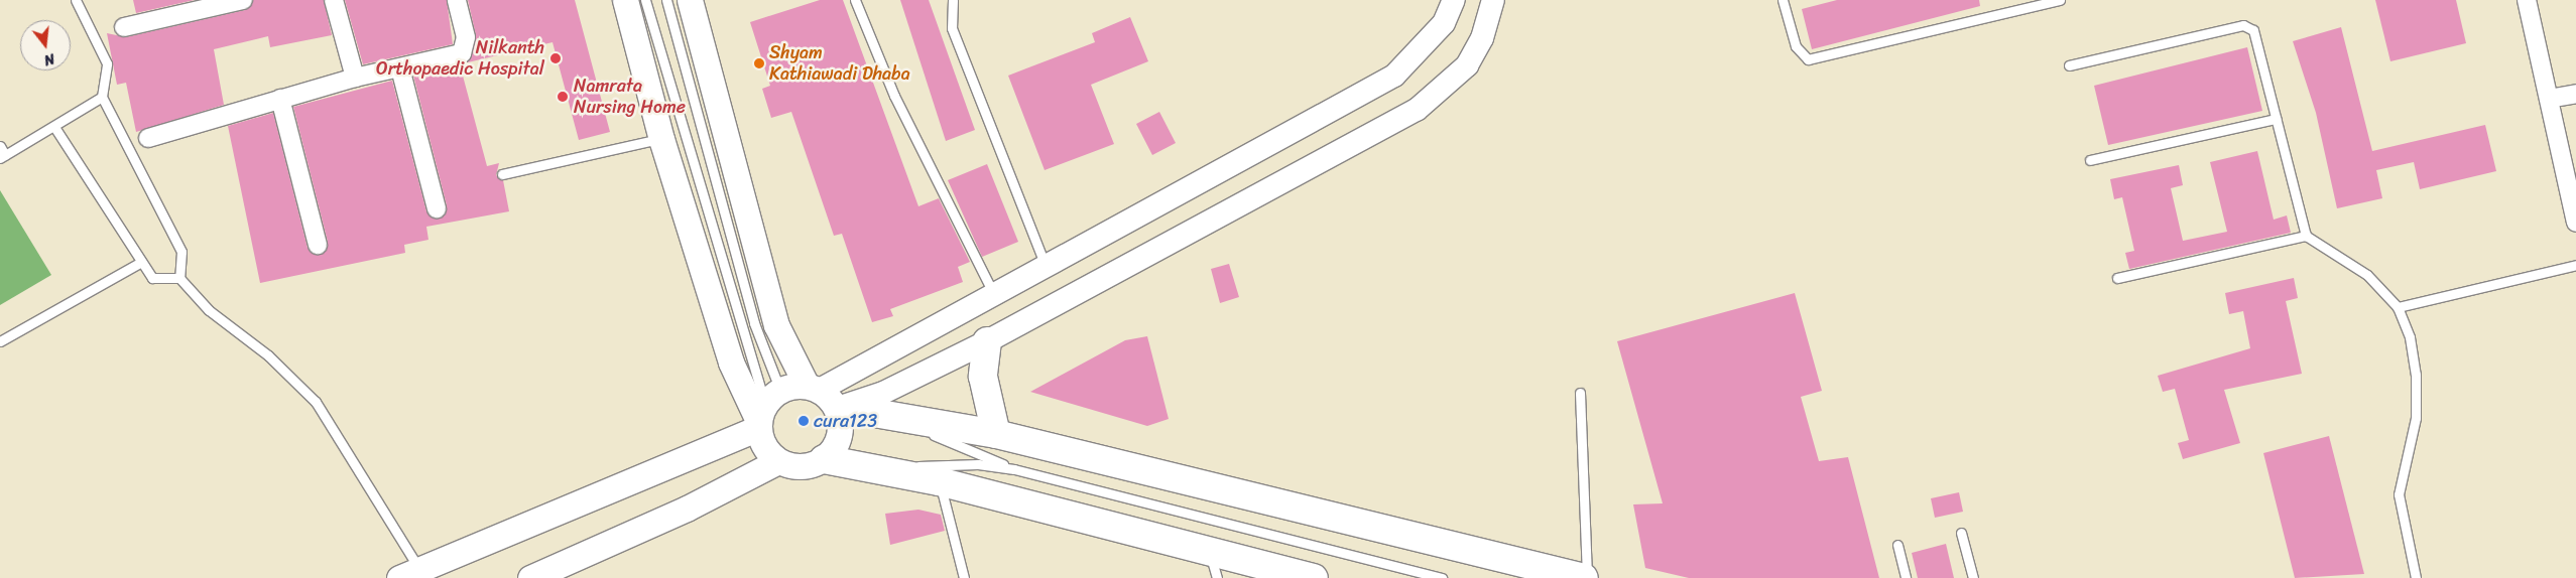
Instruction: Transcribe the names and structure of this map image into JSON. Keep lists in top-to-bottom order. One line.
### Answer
{"places":["Nilkanth Orthopaedic Hospital","Shyam Kathiawadi Dhaba","Namrata Nursing Home","cura123"],"north":"bottom"}
